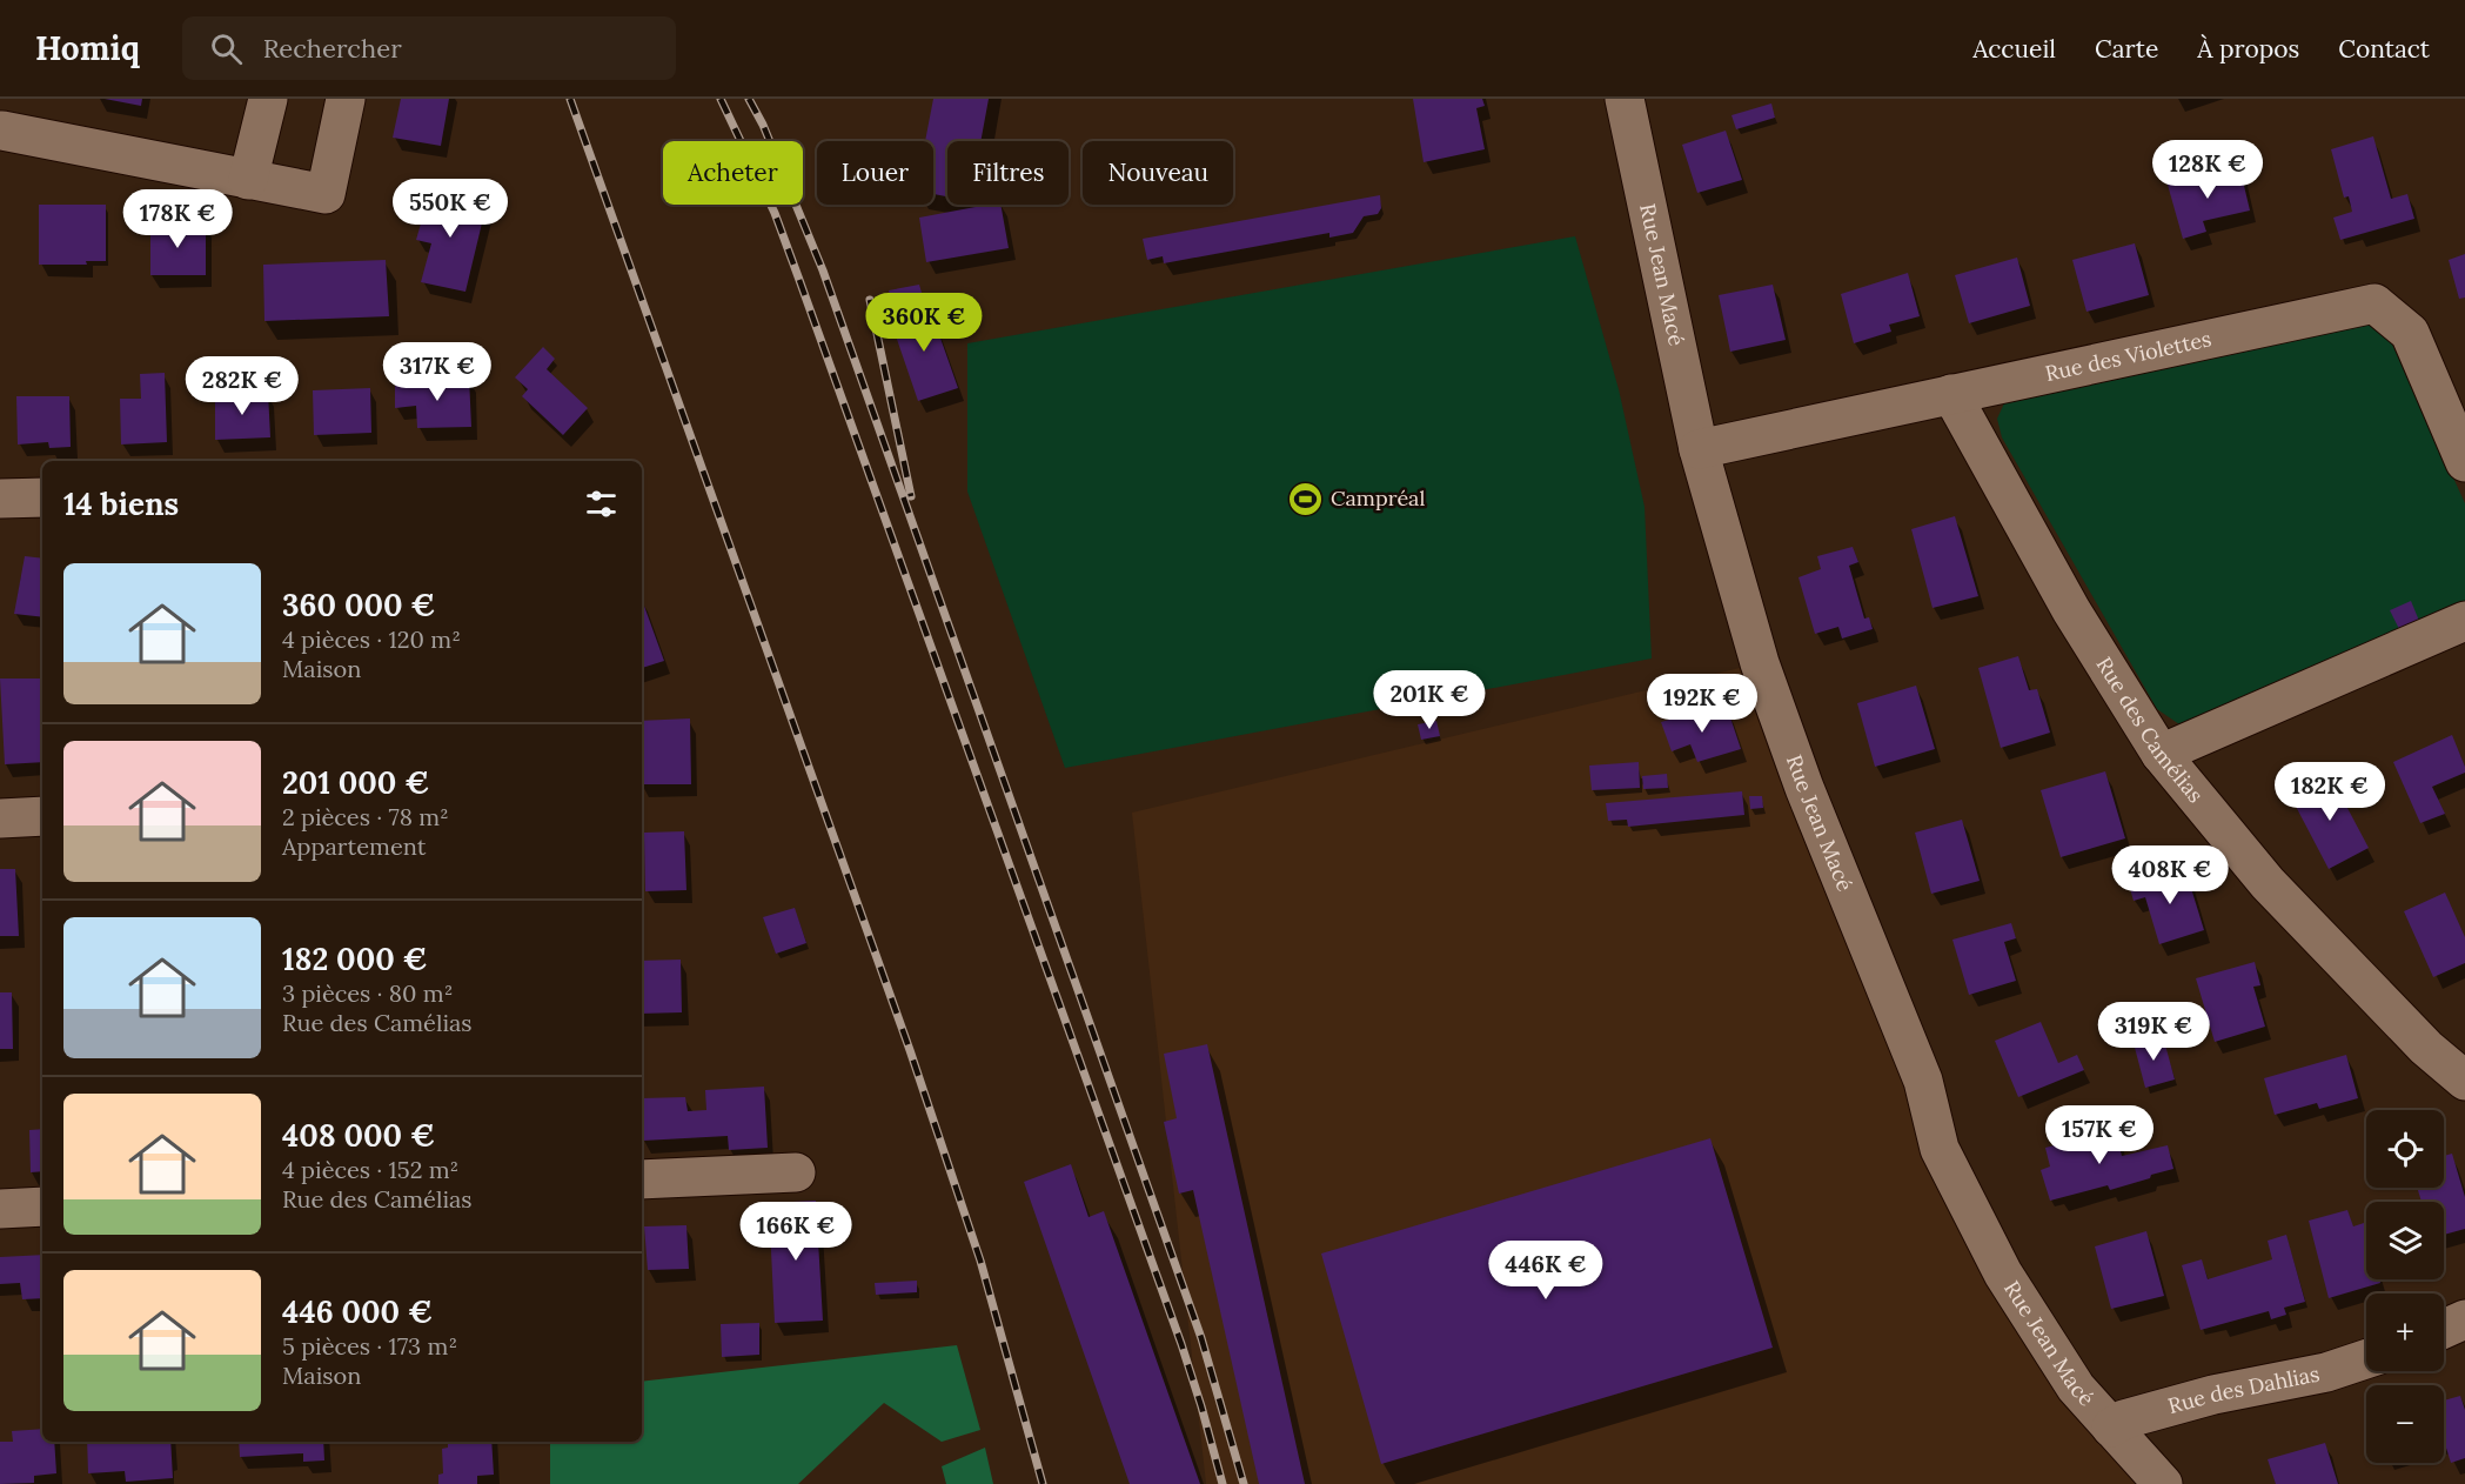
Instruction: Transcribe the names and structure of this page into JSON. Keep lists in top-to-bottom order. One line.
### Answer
{"streets":{"street":["Rue Jean Macé","Rue des Violettes","Rue des Camélias","Rue des Dahlias"]},"crossings":[["Rue Jean Macé","Rue des Violettes"],["Rue Jean Macé","Rue des Dahlias"],["Rue des Violettes","Rue des Camélias"]],"places":{"sports":["Campréal"]},"page":{"header":"Homiq","search":"Rechercher","nav":["Accueil","Carte","À propos","Contact"],"price":["128K €","550K €","178K €","360K €","317K €","282K €","201K €","192K €","182K €","408K €","319K €","157K €","166K €","446K €"],"chip":["Acheter","Louer","Filtres","Nouveau"],"heading":"14 biens","list":[{"name":"360 000 €","note":"4 pièces · 120 m² · Maison"},{"name":"201 000 €","note":"2 pièces · 78 m² · Appartement"},{"name":"182 000 €","note":"3 pièces · 80 m² · Rue des Camélias"},{"name":"408 000 €","note":"4 pièces · 152 m² · Rue des Camélias"},{"name":"446 000 €","note":"5 pièces · 173 m² · Maison"}],"map_buttons":["+","−"]}}
